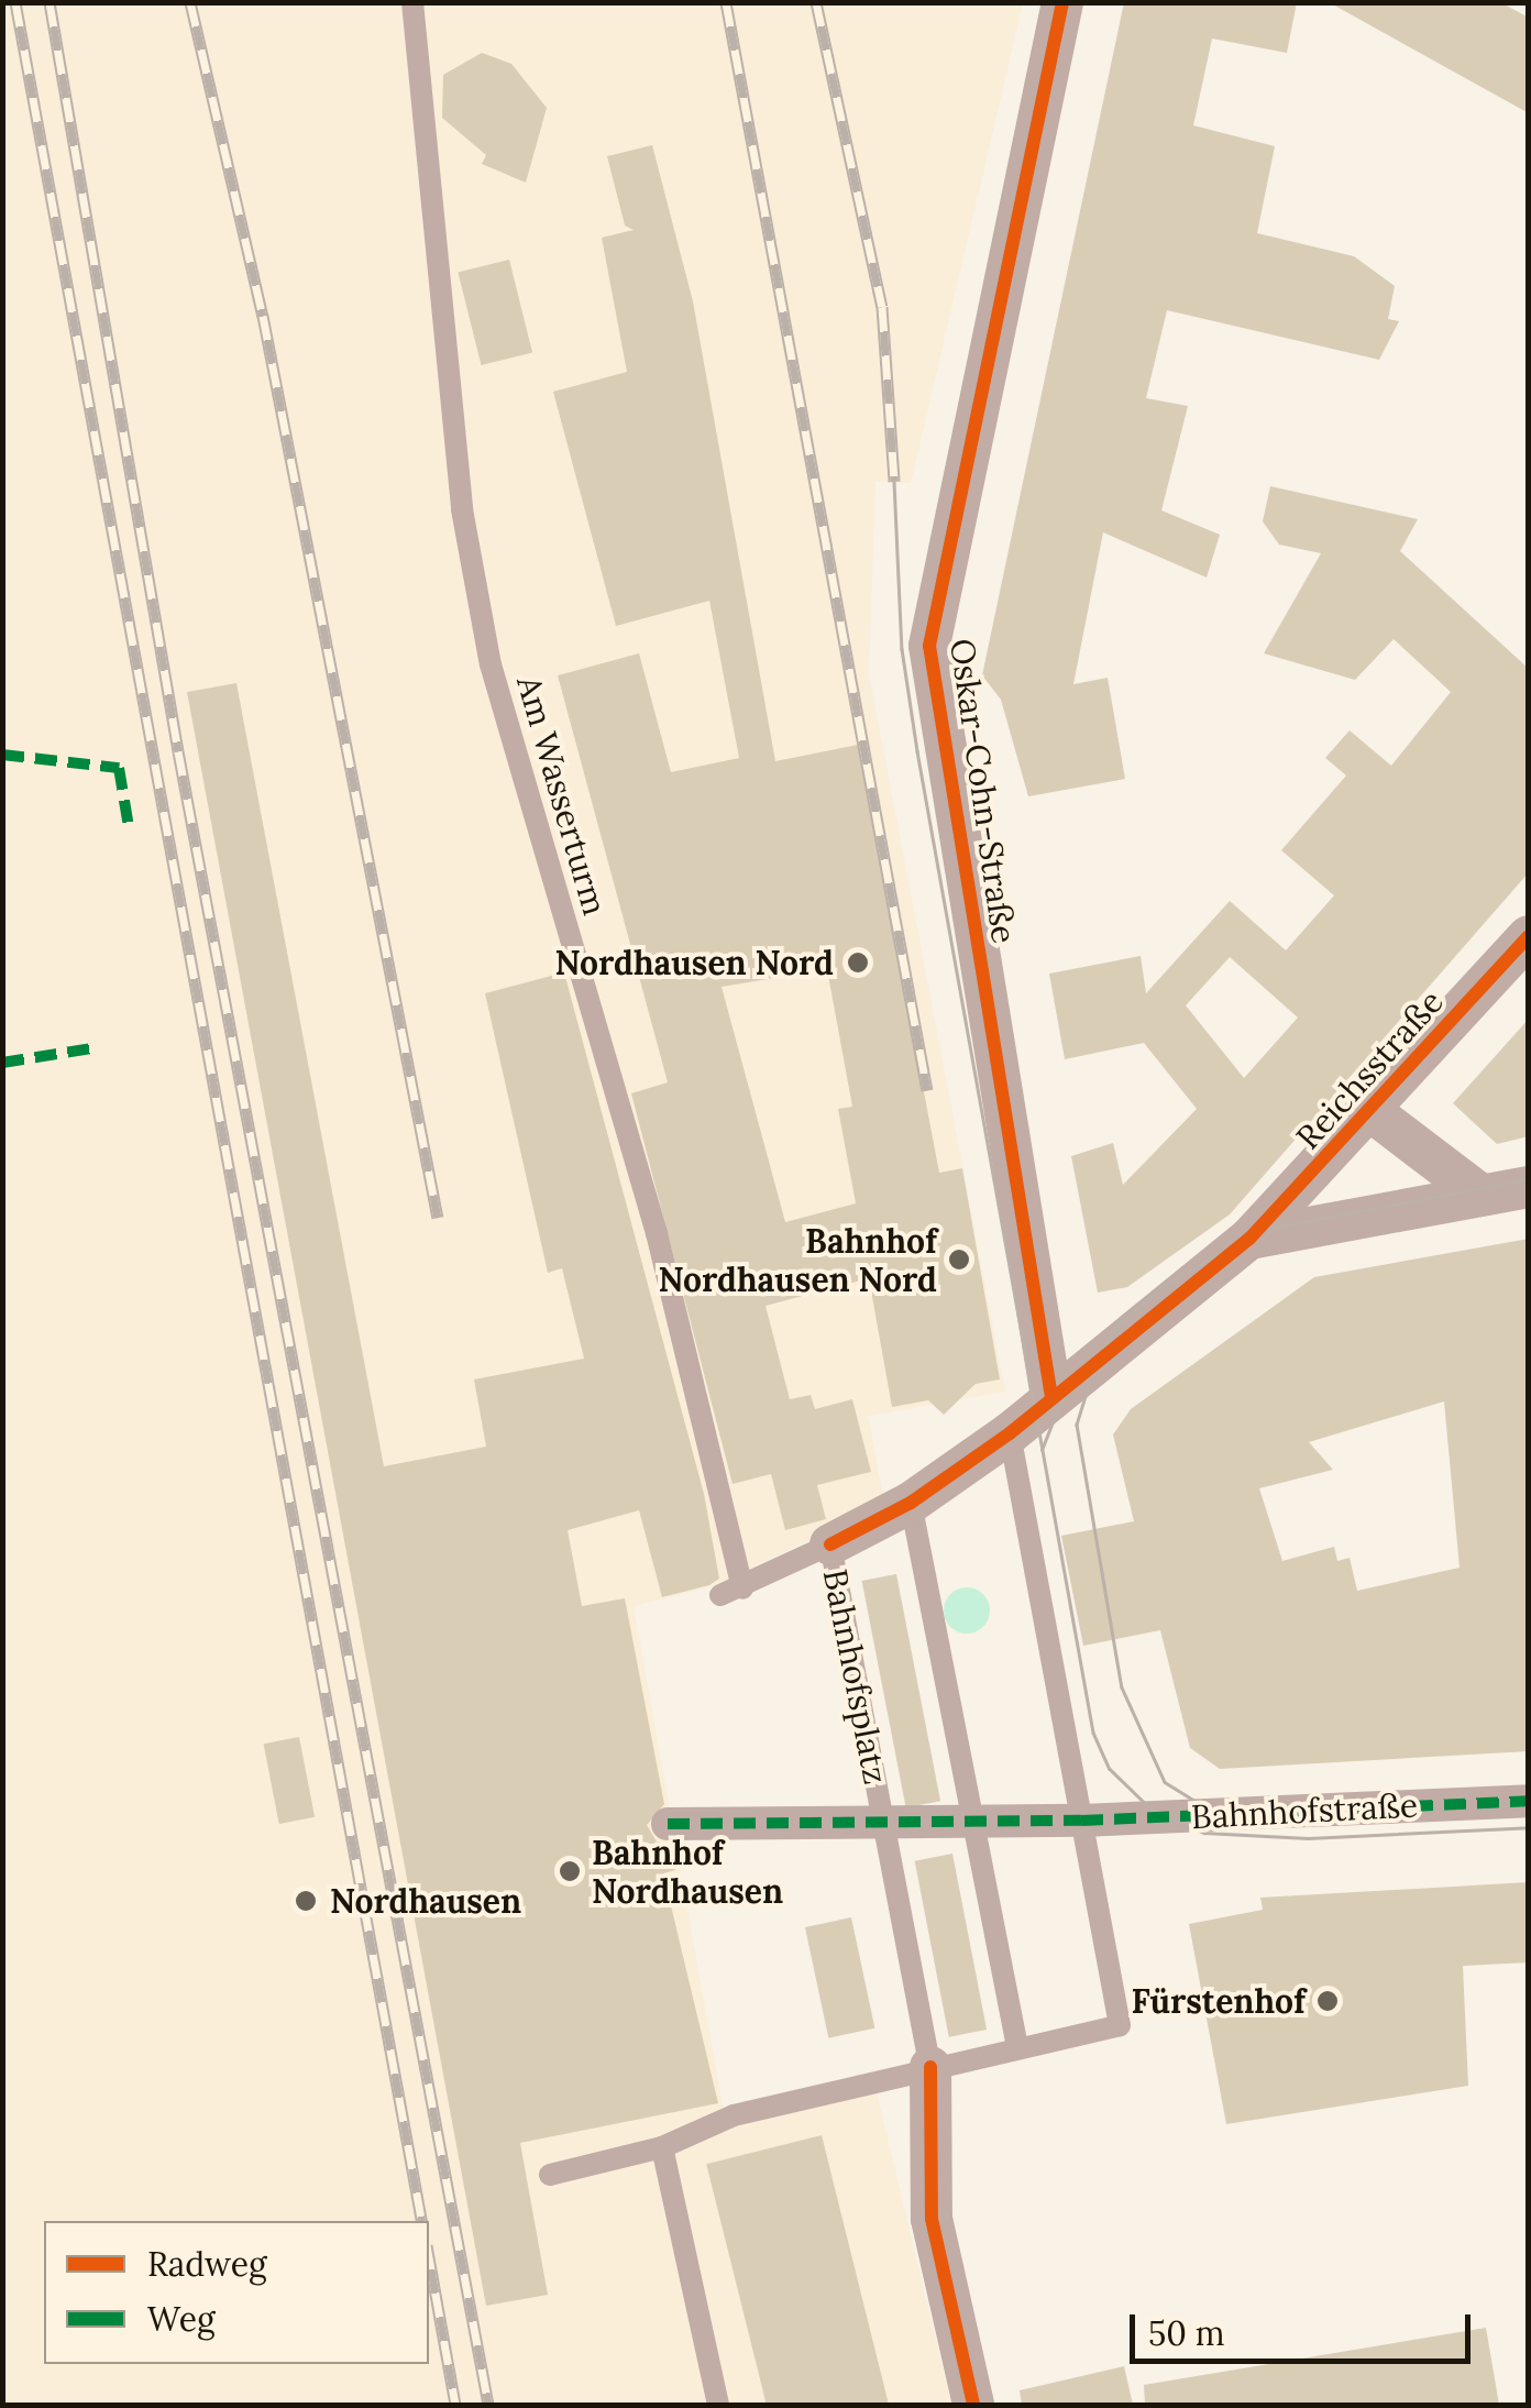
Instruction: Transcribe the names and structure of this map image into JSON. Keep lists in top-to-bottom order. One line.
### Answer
{"streets":{"street":["Oskar-Cohn-Straße","Reichsstraße","Bahnhofsplatz","Bahnhofstraße"],"lane":["Am Wasserturm"]},"crossings":[["Oskar-Cohn-Straße","Bahnhofsplatz"],["Am Wasserturm","Bahnhofsplatz"],["Reichsstraße","Bahnhofsplatz"],["Bahnhofsplatz","Bahnhofstraße"]],"places":["Nordhausen Nord","Bahnhof Nordhausen Nord","Bahnhof Nordhausen","Nordhausen","Fürstenhof"],"legend":["Radweg","Weg"],"scale_bar":"50 m"}
